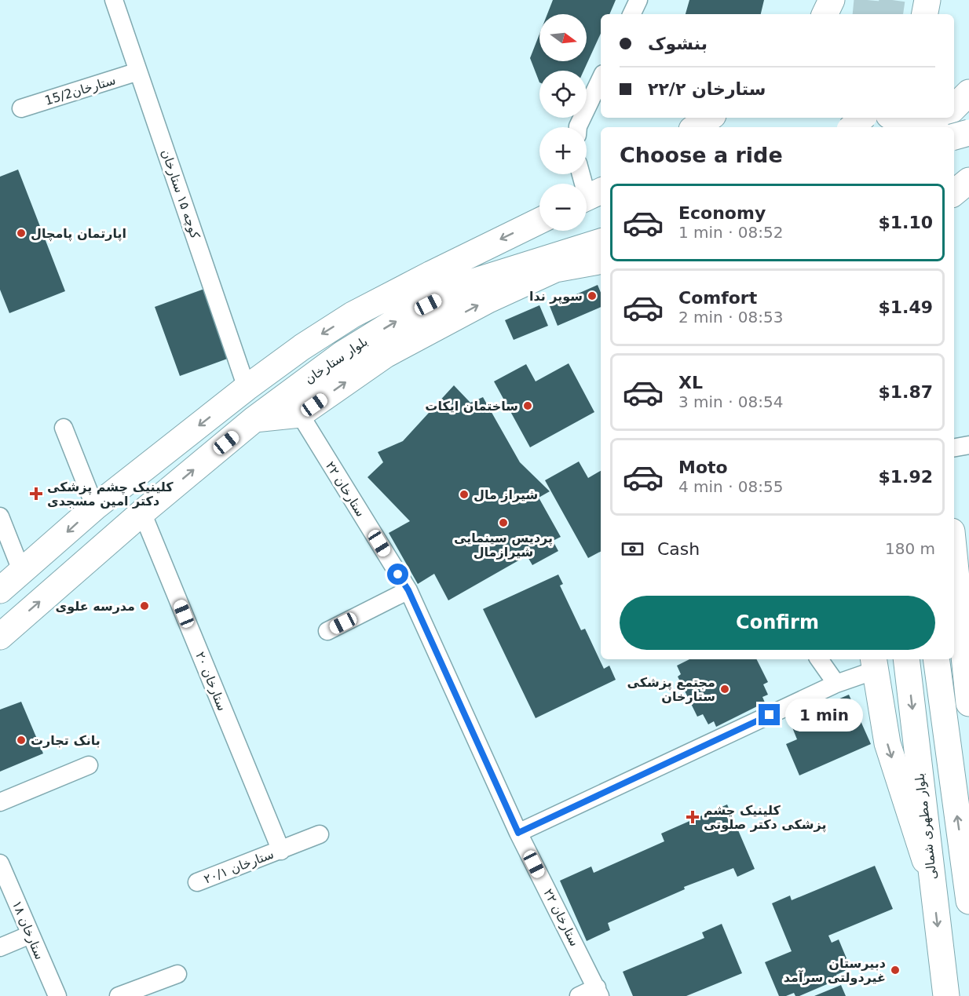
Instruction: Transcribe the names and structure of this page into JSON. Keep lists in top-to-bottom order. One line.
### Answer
{"streets":{"main road":["بلوار ستارخان","بلوار مطهرى شمالى"],"street":["ستارخان15/2","کوچه ۱۵ ستارخان","۲۲ ستارخان","۲۰ ستارخان","۲۰/۱ ستارخان","۱۸ ستارخان"]},"crossings":[["ستارخان15/2","کوچه ۱۵ ستارخان"],["بلوار ستارخان","۲۰ ستارخان"],["۲۰ ستارخان","۲۰/۱ ستارخان"]],"places":{"other":["اپارتمان پامچال","سوپر ندا","ساختمان ایکات","شیراز مال","پردیس سینمایی شیرازمال","مدرسه علوی","مجتمع پزشکی ستارخان","بانک تجارت","دبیرستان غیردولتی سرآمد"],"health":["کلینیک چشم پزشکی دکتر امین مسجدی","کلینیک چشم پزشکی دکتر صلوتی"]},"north":"right","page":{"map_buttons":["+","−"],"banner":["بنشوک","۲۲/۲ ستارخان"],"heading":"Choose a ride","list":[{"name":"Economy","note":"1 min · 08:52","value":"$1.10"},{"name":"Comfort","note":"2 min · 08:53","value":"$1.49"},{"name":"XL","note":"3 min · 08:54","value":"$1.87"},{"name":"Moto","note":"4 min · 08:55","value":"$1.92"}],"pay":["Cash","180 m"],"buttons":"Confirm","bubble":"1 min"}}
